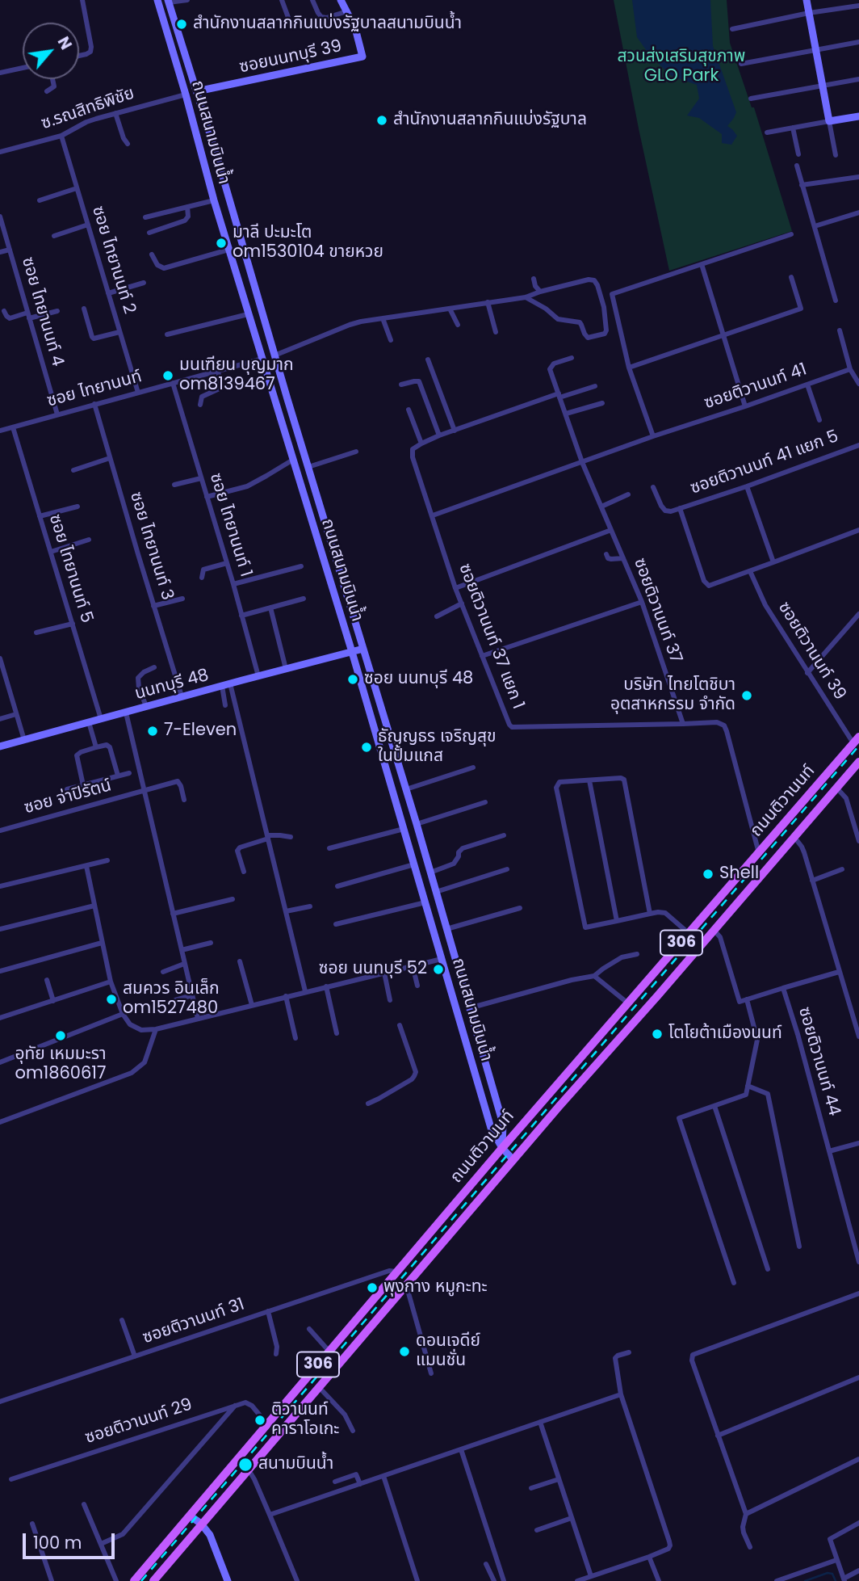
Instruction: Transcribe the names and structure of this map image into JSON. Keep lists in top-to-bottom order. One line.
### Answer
{"streets":{"main road":["ซอยนนทบุรี 39","ถนนสนามบินน้ำ","นนทบุรี 48","ถนนติวานนท์","306"],"street":["ซ.รณสิทธิพิชัย","ซอย ไทยานนท์ 2","ซอย ไทยานนท์ 4","ซอยติวานนท์ 41","ซอย ไทยานนท์","ซอยติวานนท์ 41 แยก 5","ซอย ไทยานนท์ 1","ซอย ไทยานนท์ 3","ซอย ไทยานนท์ 5","ซอยติวานนท์ 37","ซอยติวานนท์ 37 แยก 1","ซอยติวานนท์ 39","ซอย จ่าปิรัตน์","ซอยติวานนท์ 44","ซอยติวานนท์ 31","ซอยติวานนท์ 29"]},"crossings":[["ซอยนนทบุรี 39","ถนนสนามบินน้ำ"],["ซ.รณสิทธิพิชัย","ถนนสนามบินน้ำ"],["ซ.รณสิทธิพิชัย","ซอย ไทยานนท์ 2"],["ถนนสนามบินน้ำ","ซอย ไทยานนท์"],["ถนนสนามบินน้ำ","นนทบุรี 48"],["ถนนสนามบินน้ำ","ถนนติวานนท์"],["ซอย ไทยานนท์ 2","ซอย ไทยานนท์"],["ซอย ไทยานนท์ 4","ซอย ไทยานนท์"],["ซอยติวานนท์ 41","ซอยติวานนท์ 37"],["ซอยติวานนท์ 41","ซอยติวานนท์ 37 แยก 1"],["ซอย ไทยานนท์","ซอย ไทยานนท์ 1"],["ซอย ไทยานนท์","ซอย ไทยานนท์ 3"],["ซอย ไทยานนท์","ซอย ไทยานนท์ 5"],["ซอย ไทยานนท์ 1","นนทบุรี 48"],["ซอย ไทยานนท์ 3","นนทบุรี 48"],["ซอย ไทยานนท์ 5","นนทบุรี 48"],["ซอยติวานนท์ 37","ซอยติวานนท์ 37 แยก 1"],["ซอยติวานนท์ 39","ถนนติวานนท์"],["ถนนติวานนท์","ซอยติวานนท์ 31"]],"parks":["สวนส่งเสริมสุขภาพ GLO Park"],"places":["สำนักงานสลากกินแบ่งรัฐบาลสนามบินน้ำ","สำนักงานสลากกินแบ่งรัฐบาล","มาลี ปะมะโต om1530104 ขายหวย","มนเฑียน บุญมาก om8139467","ซอย นนทบุรี 48","บริษัท ไทยโตชิบา อุตสาหกรรม จำกัด","7-Eleven","ธัญญธร เจริญสุข ในปั้มแกส","Shell","ซอย นนทบุรี 52","สมควร อินเล็ก om1527480","โตโยต้าเมืองนนท์","อุทัย เหมมะรา om1860617","พุงกาง หมูกะทะ","ดอนเจดีย์ แมนชั่น","ติวานนท์ คาราโอเกะ","สนามบินน้ำ"],"scale_bar":"100 m","north":"top right"}
